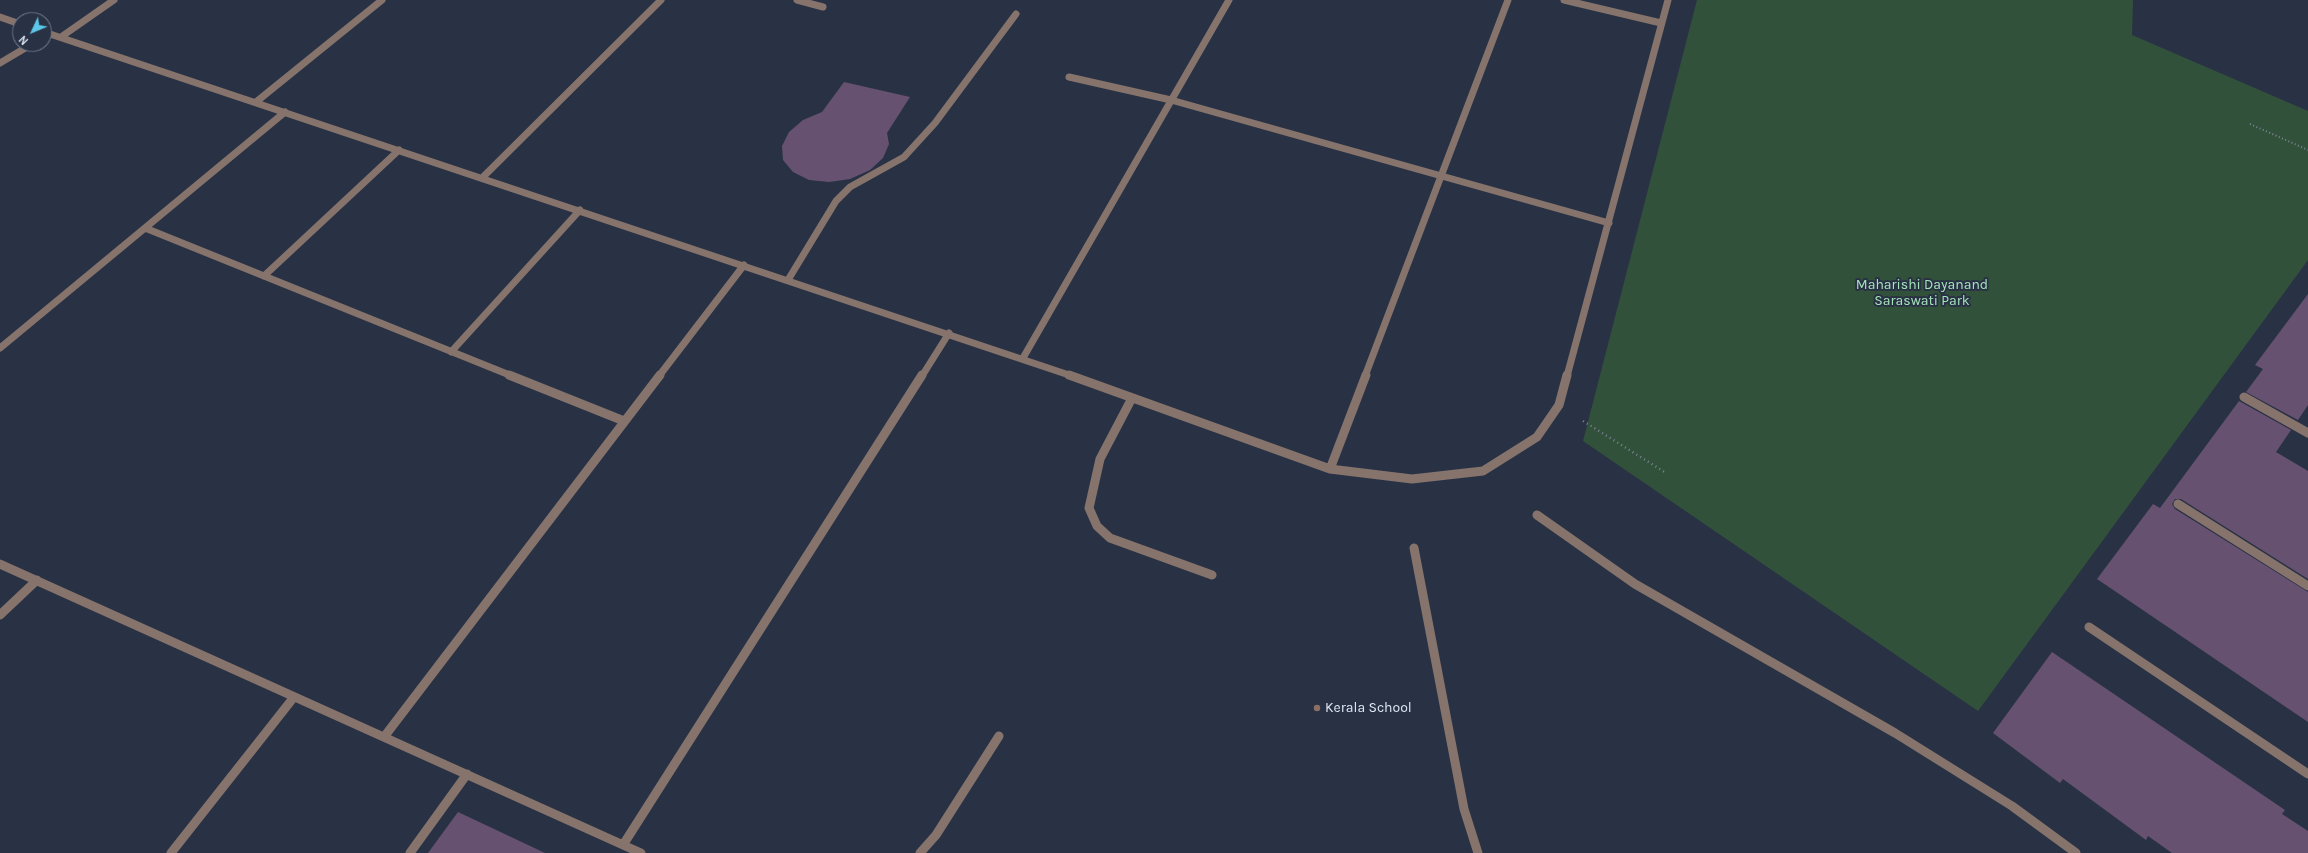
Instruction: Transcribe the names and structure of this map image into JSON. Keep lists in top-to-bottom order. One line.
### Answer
{"parks":["Maharishi Dayanand Saraswati Park"],"places":["Kerala School"],"north":"bottom left"}
